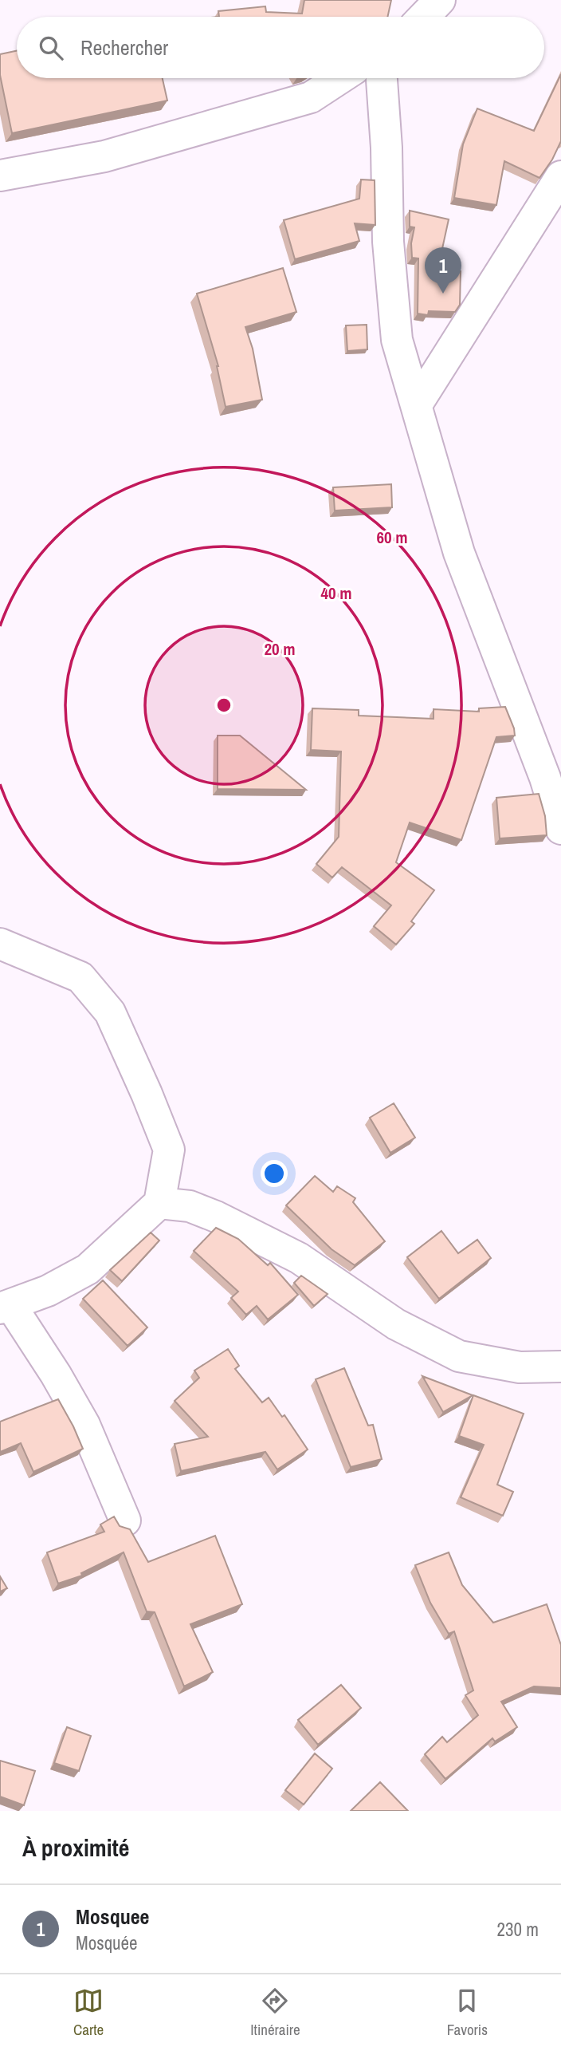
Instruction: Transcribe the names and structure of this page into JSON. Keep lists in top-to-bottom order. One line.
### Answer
{"page":{"search":"Rechercher","pins":"1","heading":"À proximité","list":[{"mark":"1","name":"Mosquee","note":"Mosquée","value":"230 m"}],"nav":["Carte","Itinéraire","Favoris"]},"rings":["60 m","40 m","20 m"]}
